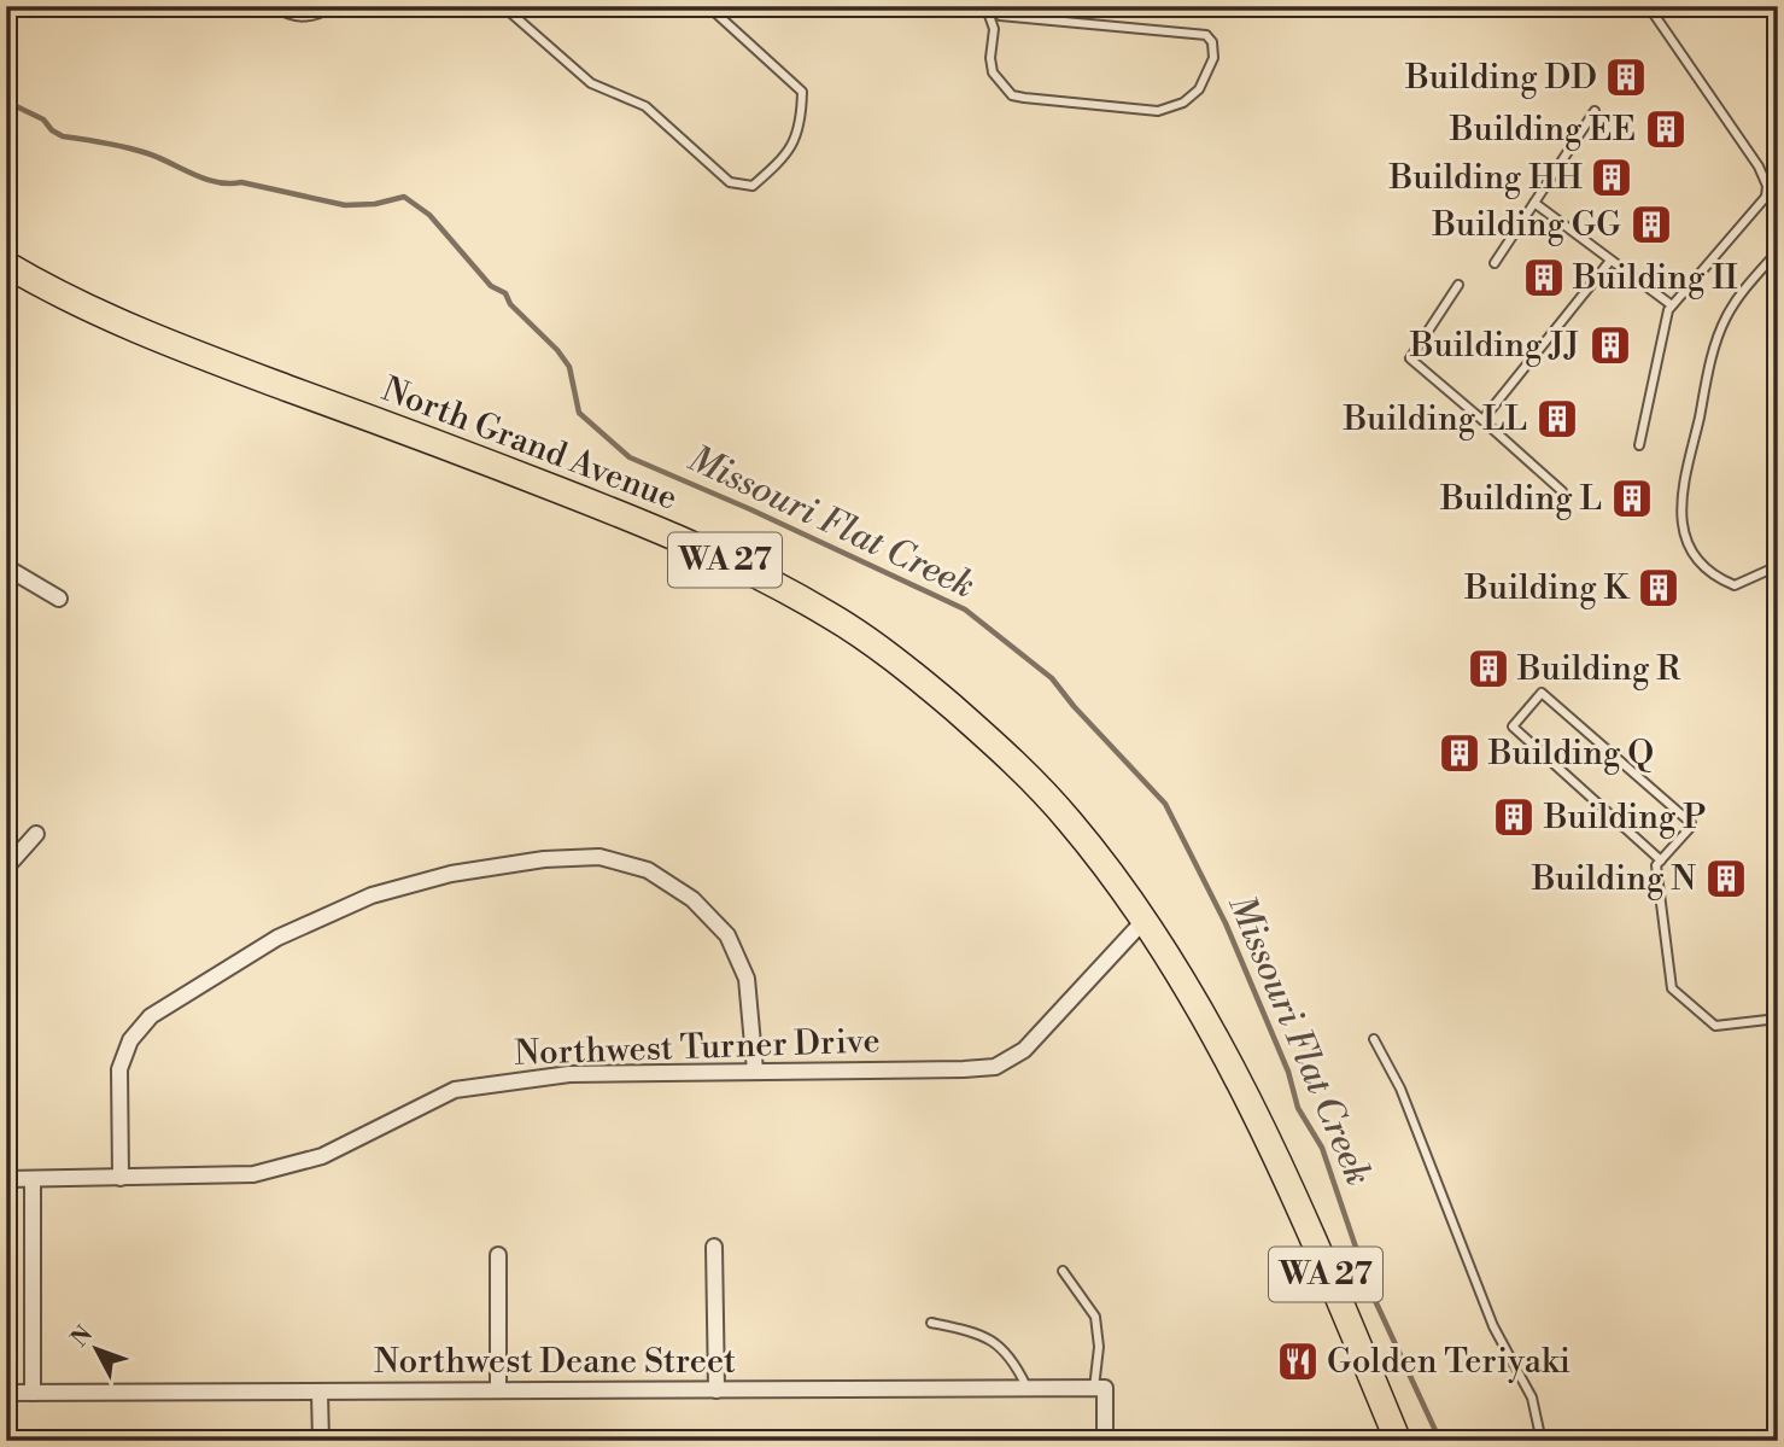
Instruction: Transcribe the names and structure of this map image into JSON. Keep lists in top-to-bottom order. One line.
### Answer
{"streets":{"main road":["North Grand Avenue","WA 27"],"street":["Northwest Turner Drive","Northwest Deane Street"]},"crossings":[["North Grand Avenue","Northwest Turner Drive"]],"water":["Missouri Flat Creek"],"places":{"building":["Building DD","Building EE","Building HH","Building GG","Building II","Building JJ","Building LL","Building L","Building K","Building R","Building Q","Building P","Building N"],"restaurant":["Golden Teriyaki"]},"north":"top left"}
